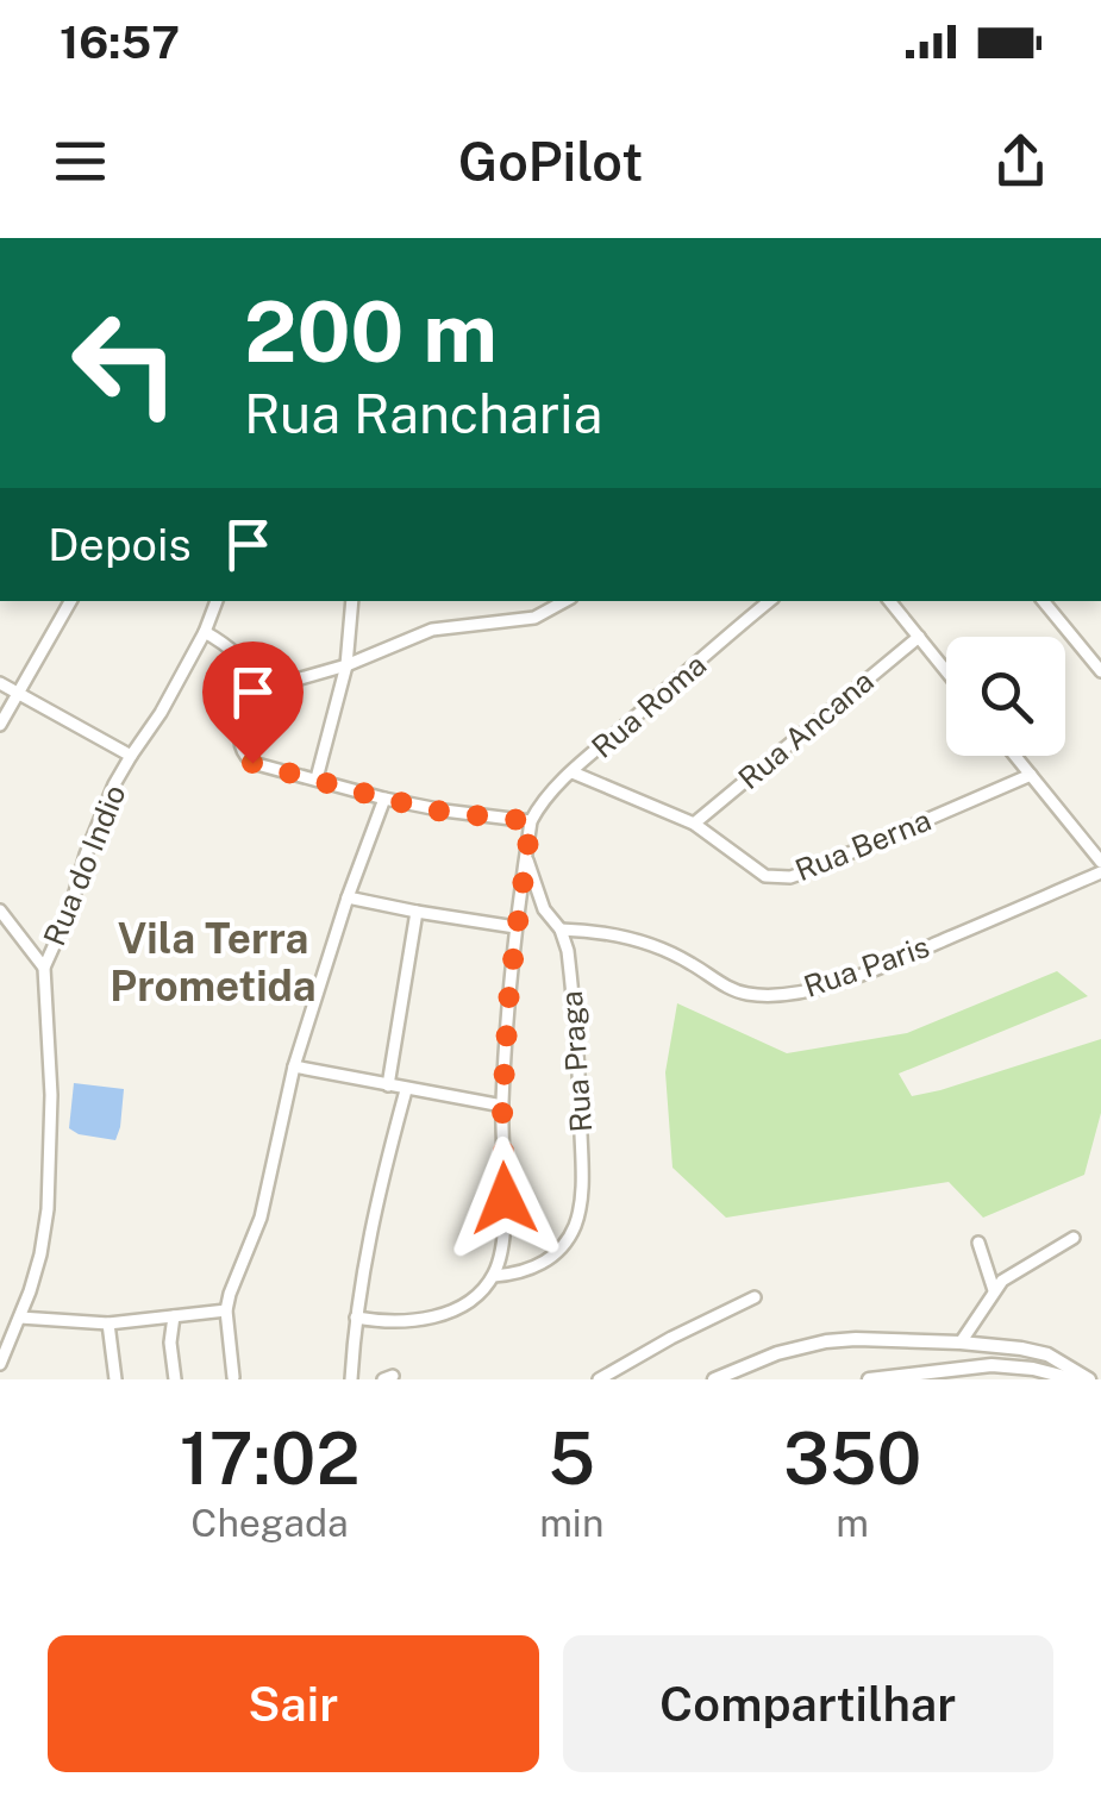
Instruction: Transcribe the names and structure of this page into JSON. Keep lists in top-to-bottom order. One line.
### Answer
{"streets":{"street":["Rua Roma","Rua Ancana","Rua Berna","Rua do Indio","Rua Paris","Rua Praga"]},"crossings":[["Rua Roma","Rua Berna"],["Rua Ancana","Rua Berna"],["Rua Paris","Rua Praga"]],"districts":["Vila Terra Prometida"],"page":{"status":"16:57","header":"GoPilot","turn":["200 m","Rua Rancharia"],"then":"Depois","eta":["17:02","Chegada","5","min","350","m"],"buttons":["Sair","Compartilhar"]}}
